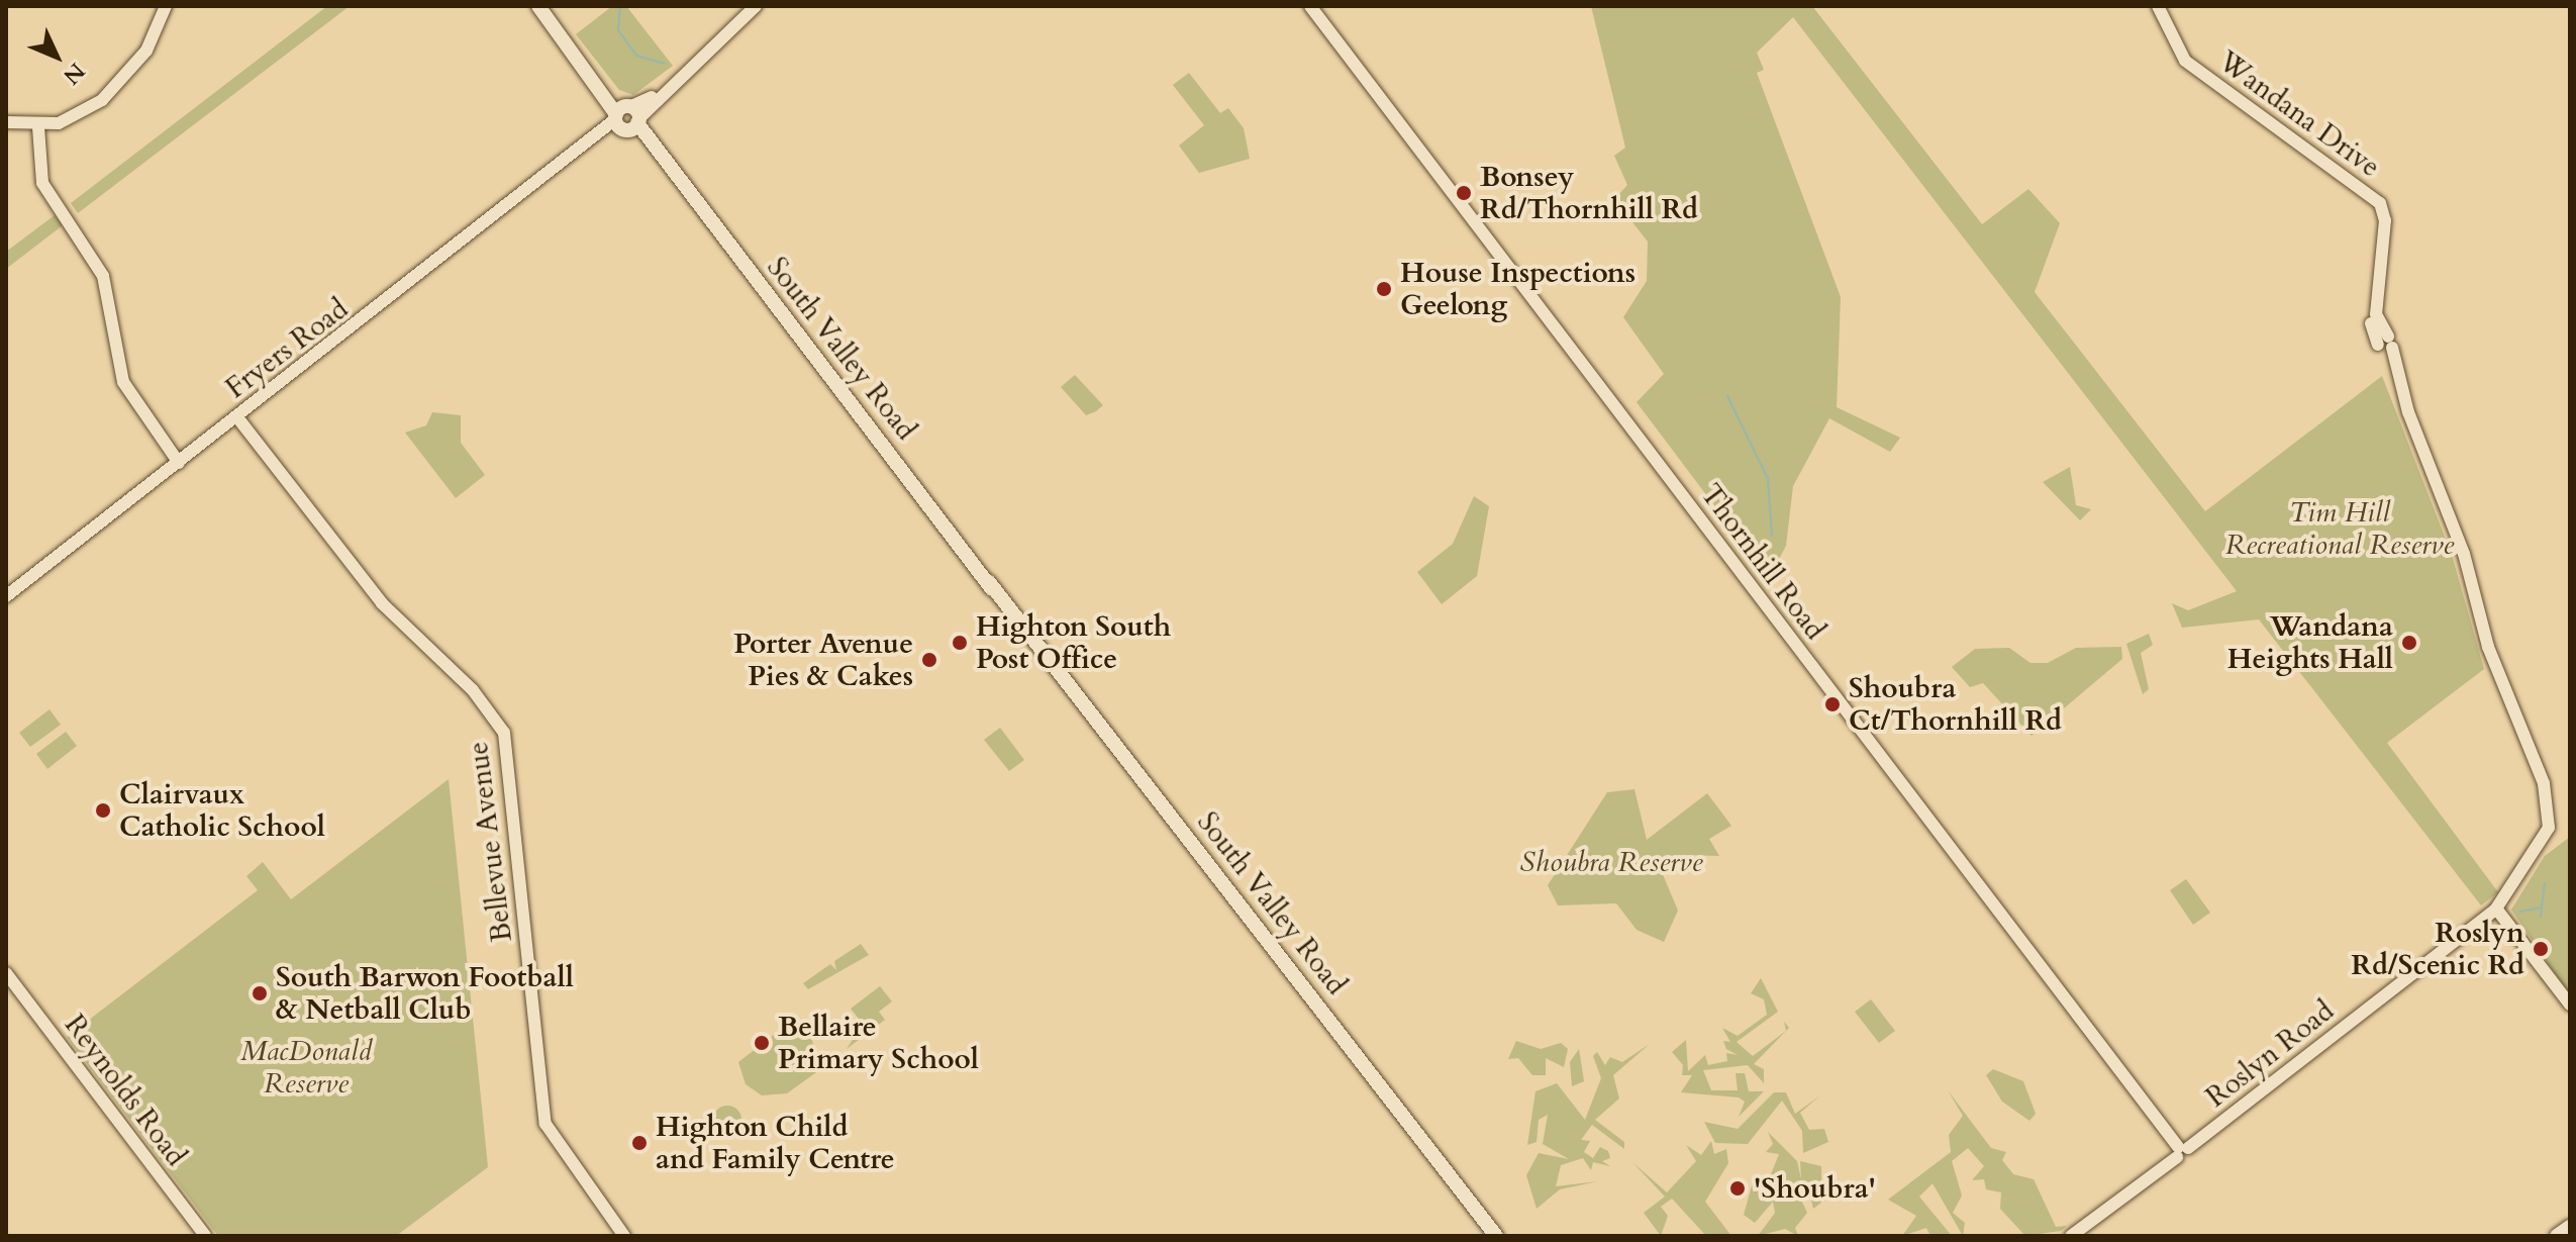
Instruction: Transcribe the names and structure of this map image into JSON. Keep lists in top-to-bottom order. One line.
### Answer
{"streets":{"main road":["South Valley Road"],"street":["Wandana Drive","Fryers Road","Thornhill Road","Bellevue Avenue","Roslyn Road","Reynolds Road"]},"crossings":[["Wandana Drive","Roslyn Road"],["Fryers Road","South Valley Road"],["Fryers Road","Bellevue Avenue"],["Thornhill Road","Roslyn Road"]],"parks":["Tim Hill Recreational Reserve","Shoubra Reserve","MacDonald Reserve"],"places":["Bonsey Rd/Thornhill Rd","House Inspections Geelong","Highton South Post Office","Wandana Heights Hall","Porter Avenue Pies & Cakes","Shoubra Ct/Thornhill Rd","Clairvaux Catholic School","Roslyn Rd/Scenic Rd","South Barwon Football & Netball Club","Bellaire Primary School","Highton Child and Family Centre","'Shoubra'"],"north":"bottom right"}
